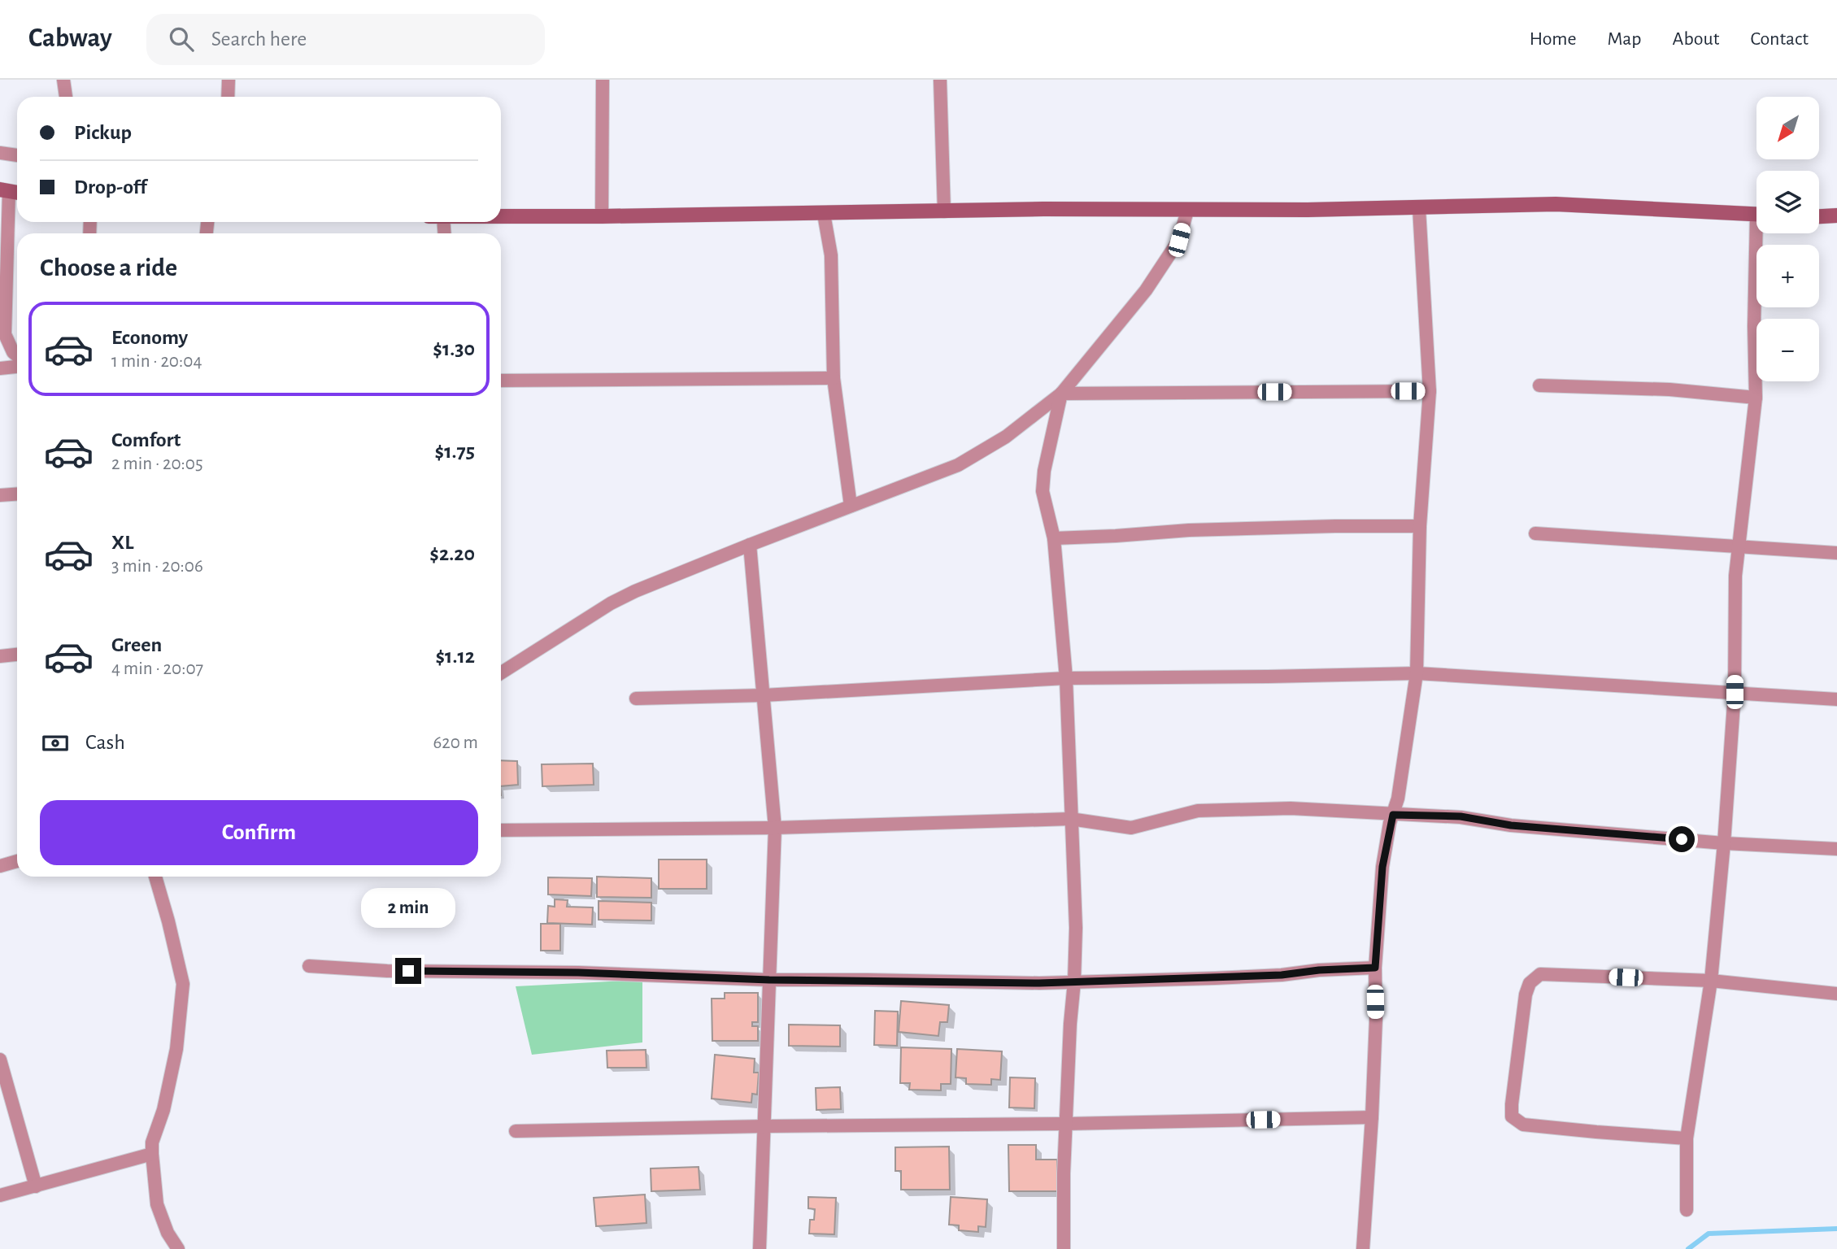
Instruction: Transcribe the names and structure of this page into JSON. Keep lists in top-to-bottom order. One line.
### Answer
{"north":"bottom left","page":{"header":"Cabway","search":"Search here","nav":["Home","Map","About","Contact"],"map_buttons":["+","−"],"banner":["Pickup","Drop-off"],"heading":"Choose a ride","list":[{"name":"Economy","note":"1 min · 20:04","value":"$1.30"},{"name":"Comfort","note":"2 min · 20:05","value":"$1.75"},{"name":"XL","note":"3 min · 20:06","value":"$2.20"},{"name":"Green","note":"4 min · 20:07","value":"$1.12"}],"pay":["Cash","620 m"],"buttons":"Confirm","bubble":"2 min"}}
